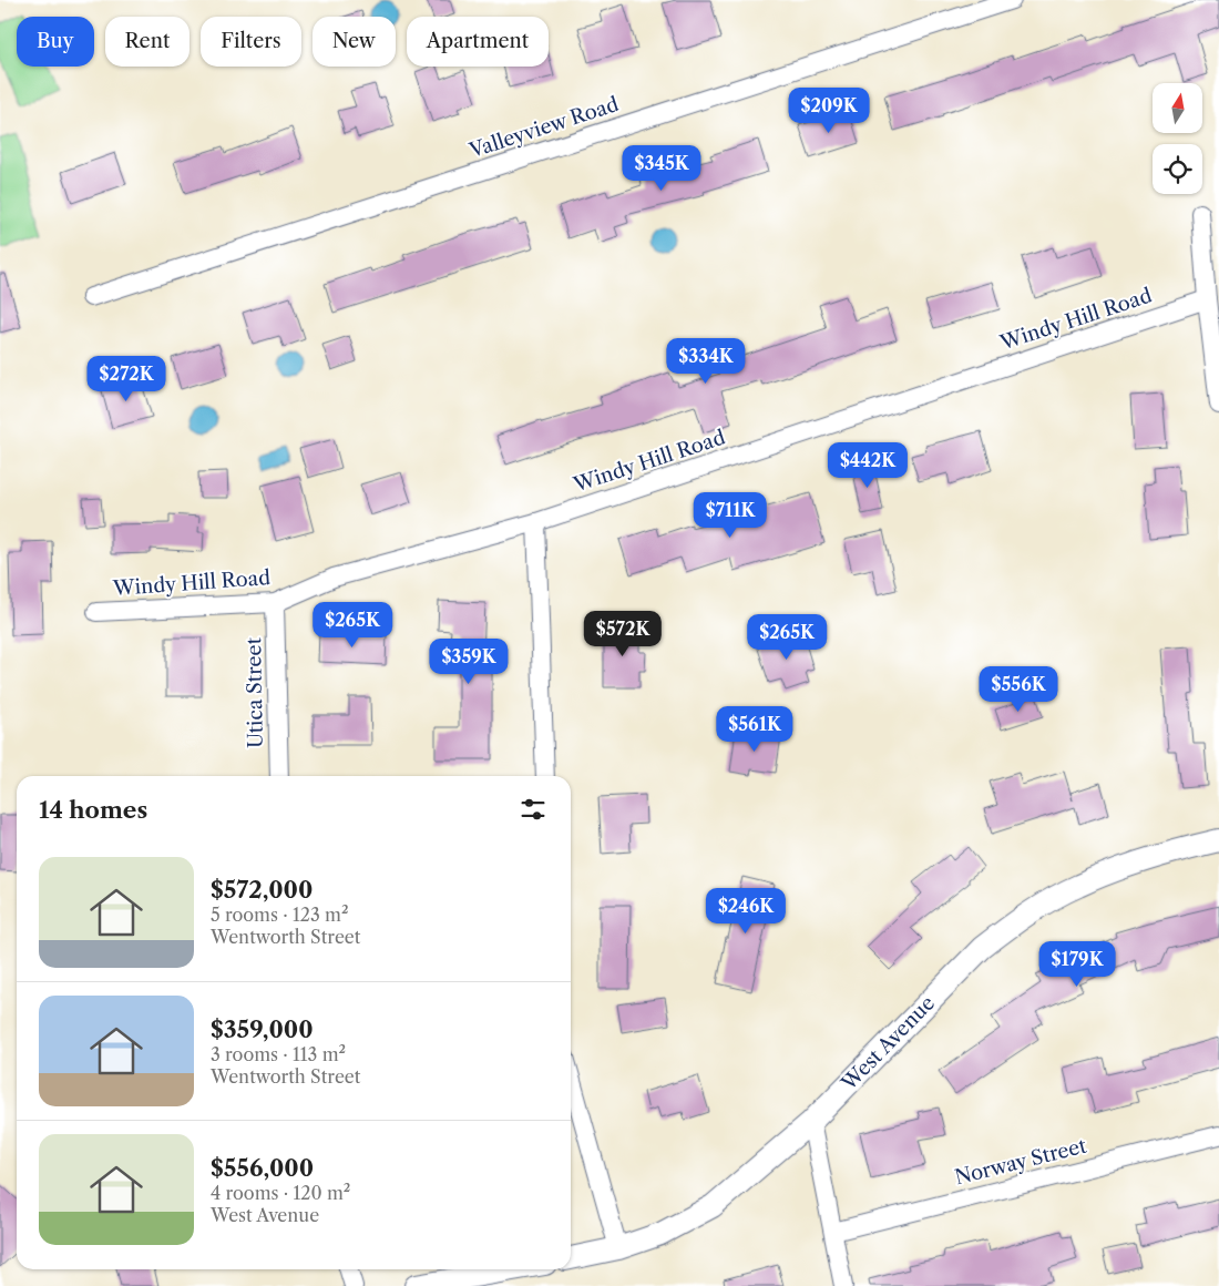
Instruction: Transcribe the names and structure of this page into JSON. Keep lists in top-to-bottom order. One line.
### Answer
{"streets":{"street":["Valleyview Road","Windy Hill Road","Utica Street","West Avenue","Norway Street"]},"crossings":[["Windy Hill Road","Utica Street"]],"north":"top","page":{"chip":["Buy","Rent","Filters","New","Apartment"],"price":["$209K","$345K","$334K","$272K","$442K","$711K","$265K","$572K","$265K","$359K","$556K","$561K","$246K","$179K"],"heading":"14 homes","list":[{"name":"$572,000","note":"5 rooms · 123 m² · Wentworth Street"},{"name":"$359,000","note":"3 rooms · 113 m² · Wentworth Street"},{"name":"$556,000","note":"4 rooms · 120 m² · West Avenue"}]}}
